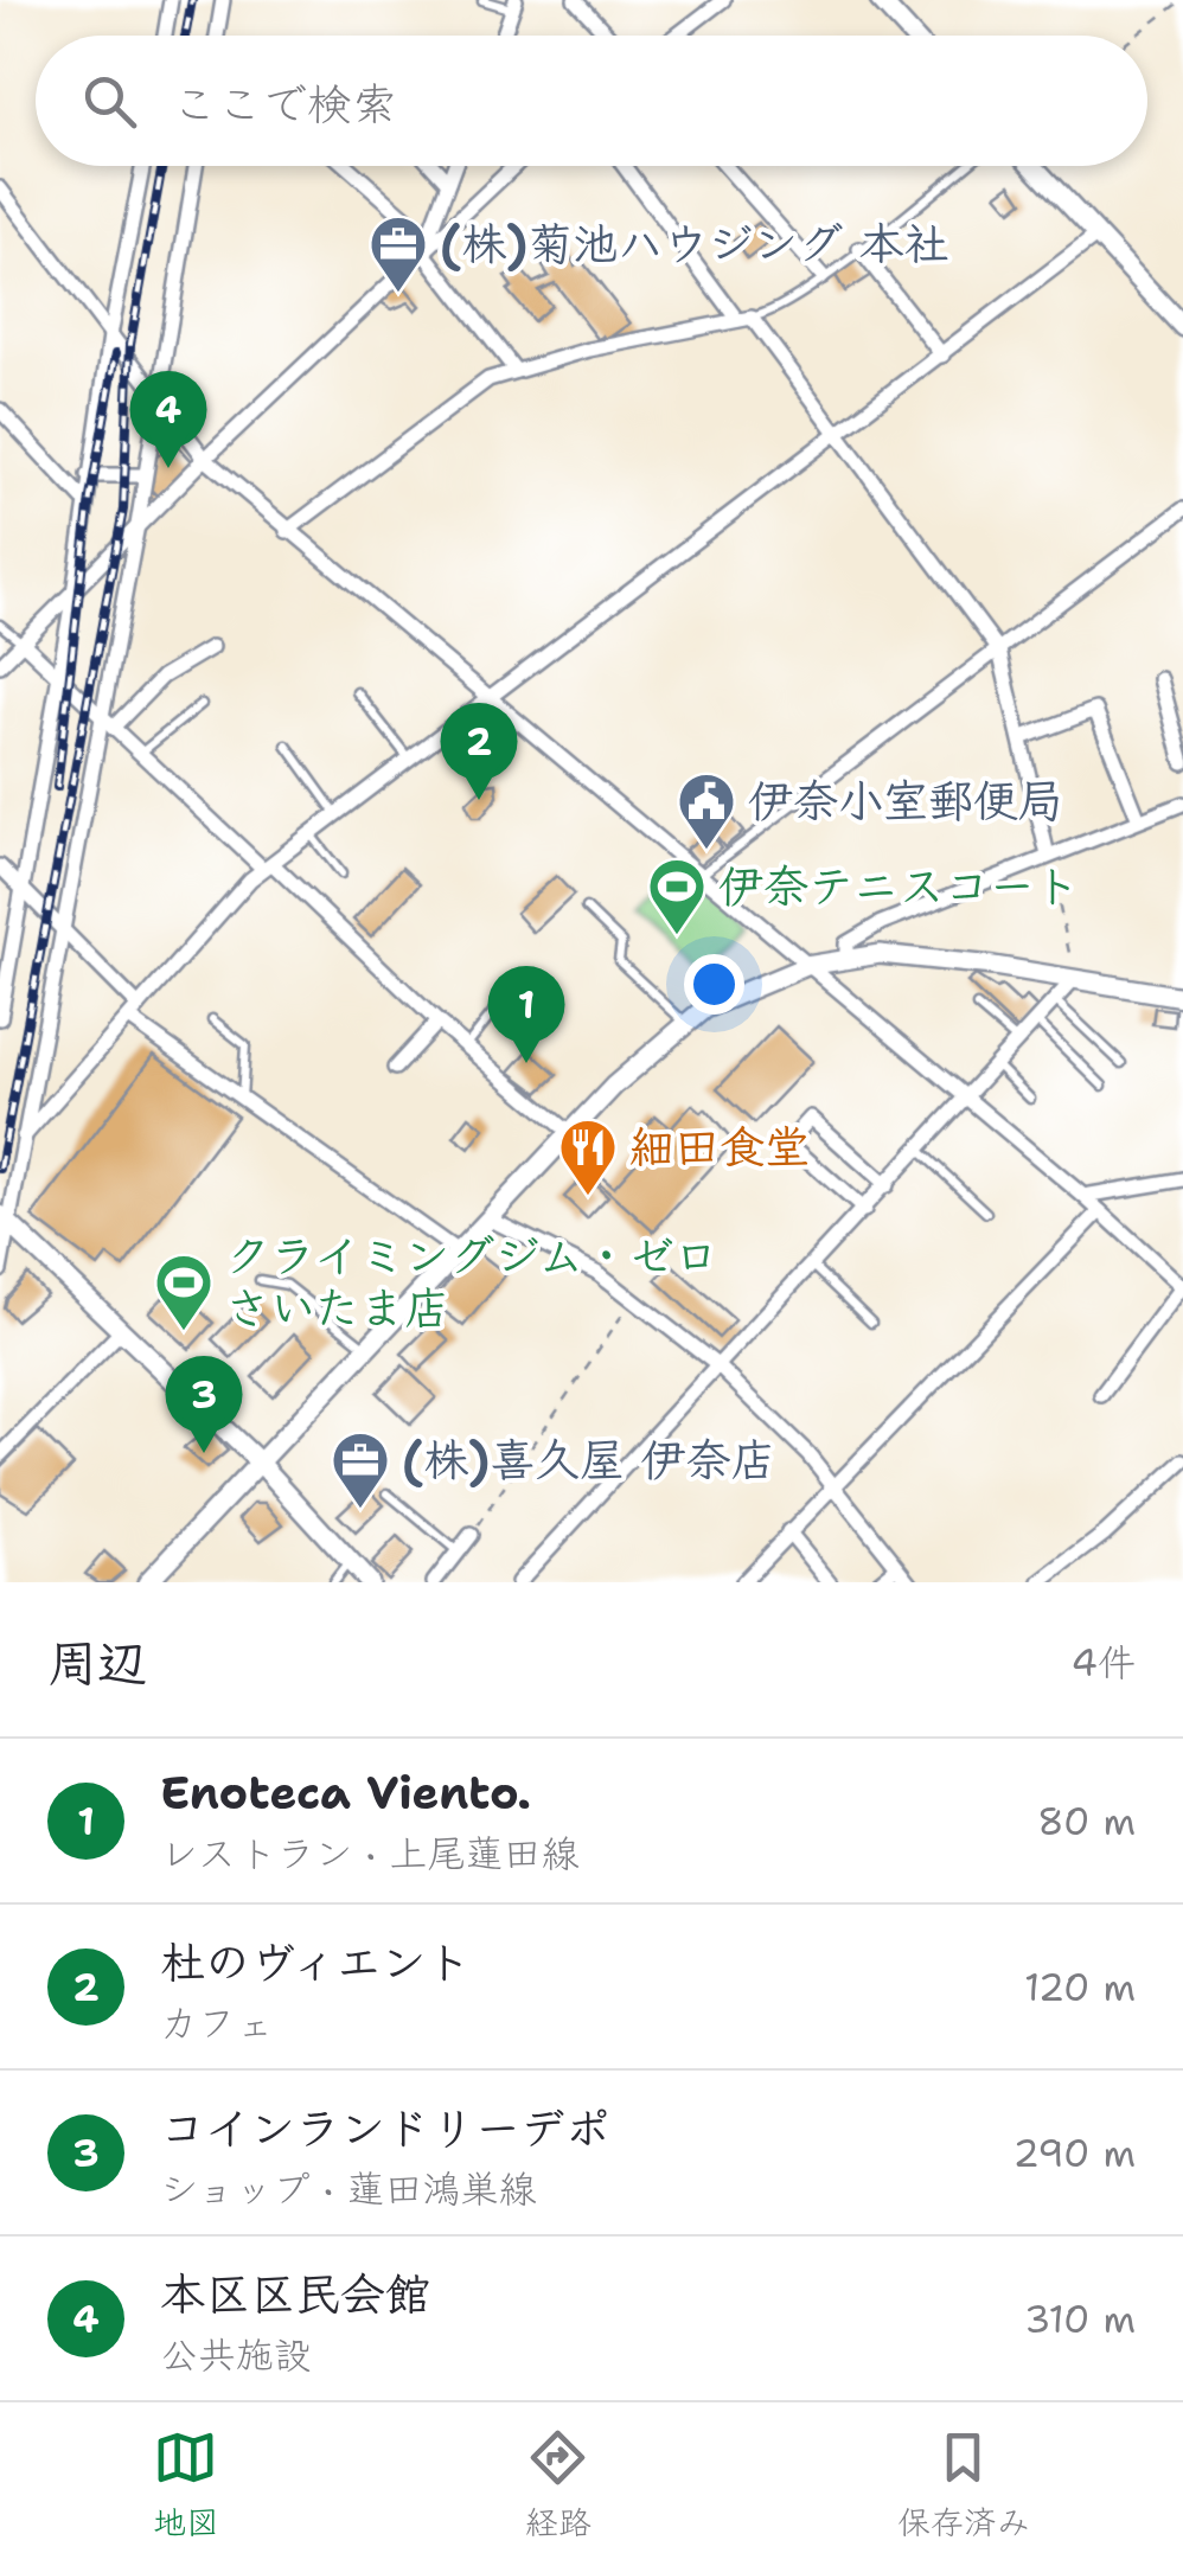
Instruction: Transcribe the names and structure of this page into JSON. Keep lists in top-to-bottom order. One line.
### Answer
{"places":{"office":["(株)菊池ハウジング 本社","(株)喜久屋 伊奈店"],"public building":["伊奈小室郵便局"],"sports":["伊奈テニスコート","クライミングジム・ゼロ さいたま店"],"restaurant":["細田食堂"]},"page":{"search":"ここで検索","pins":["4","2","1","3"],"heading":["周辺","4件"],"list":[{"mark":"1","name":"Enoteca Viento.","note":"レストラン · 上尾蓮田線","value":"80 m"},{"mark":"2","name":"杜のヴィエント","note":"カフェ","value":"120 m"},{"mark":"3","name":"コインランドリーデポ","note":"ショップ · 蓮田鴻巣線","value":"290 m"},{"mark":"4","name":"本区区民会館","note":"公共施設","value":"310 m"}],"nav":["地図","経路","保存済み"]}}
